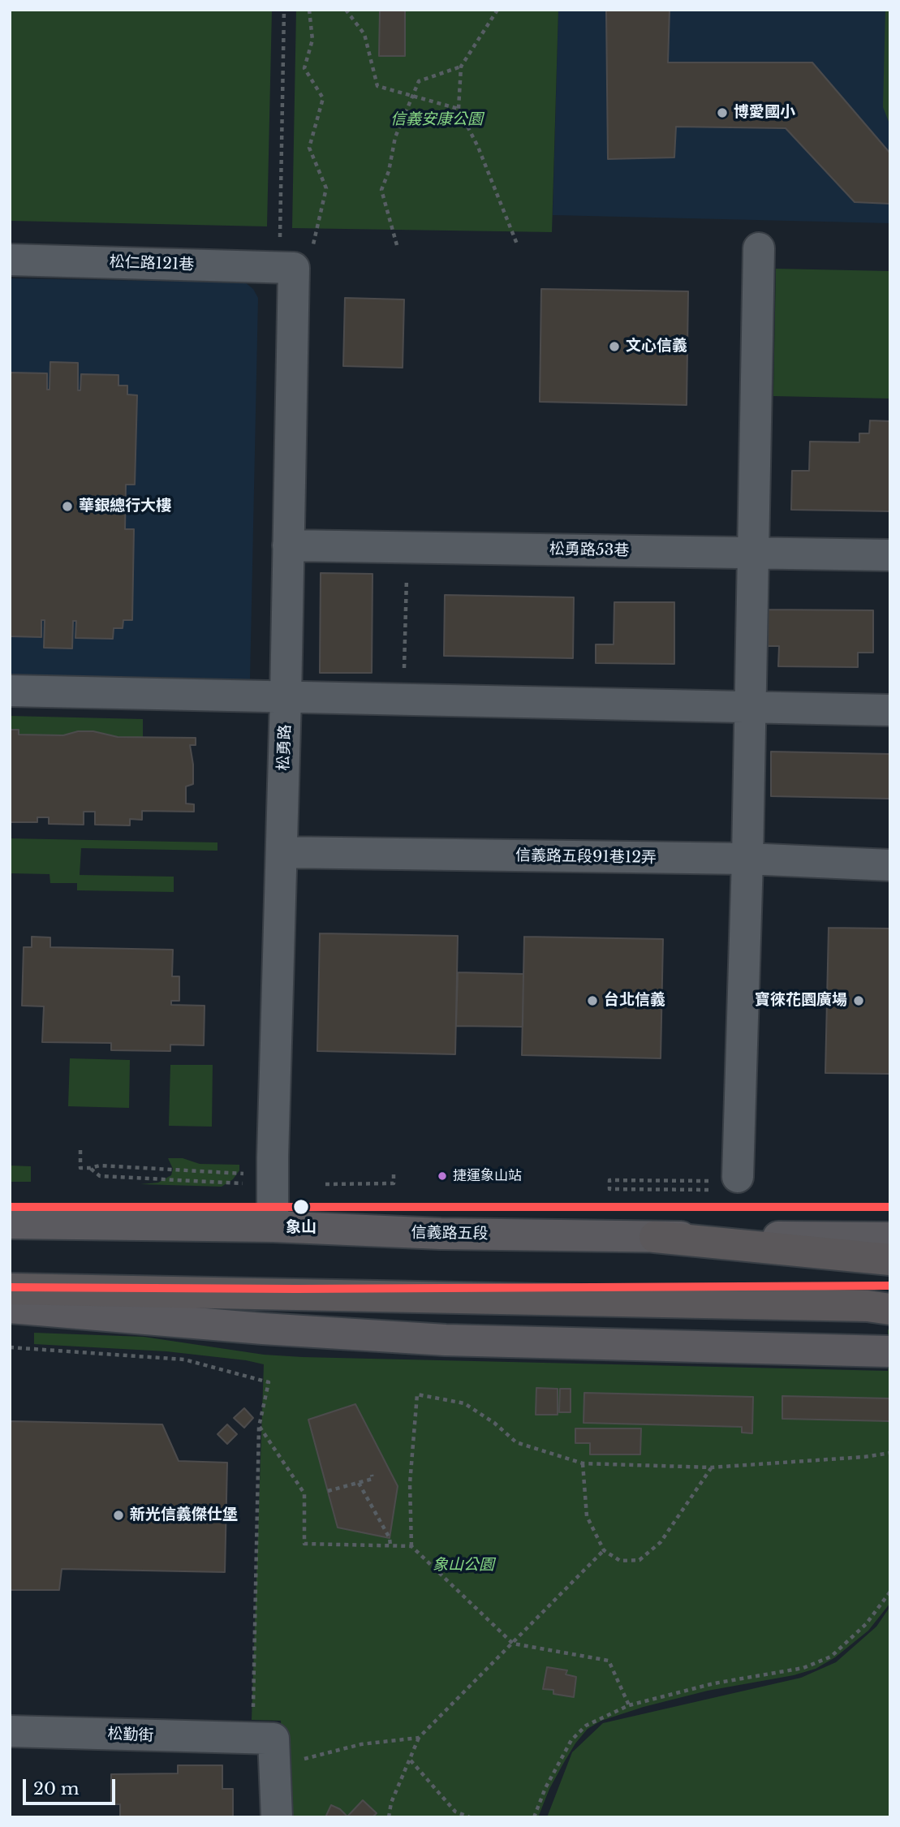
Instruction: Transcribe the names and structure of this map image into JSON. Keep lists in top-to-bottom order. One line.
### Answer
{"streets":{"main road":["信義路五段"],"street":["松仁路121巷","松勇路53巷","松勇路","信義路五段91巷12弄","松勤街"]},"crossings":[["松仁路121巷","松勇路"],["松勇路53巷","松勇路"],["松勇路","信義路五段91巷12弄"],["松勇路","信義路五段"]],"parks":["信義安康公園","象山公園"],"places":["博愛國小","文心信義","華銀總行大樓","台北信義","寶徠花園廣場","捷運象山站","象山","新光信義傑仕堡"],"scale_bar":"20 m"}
